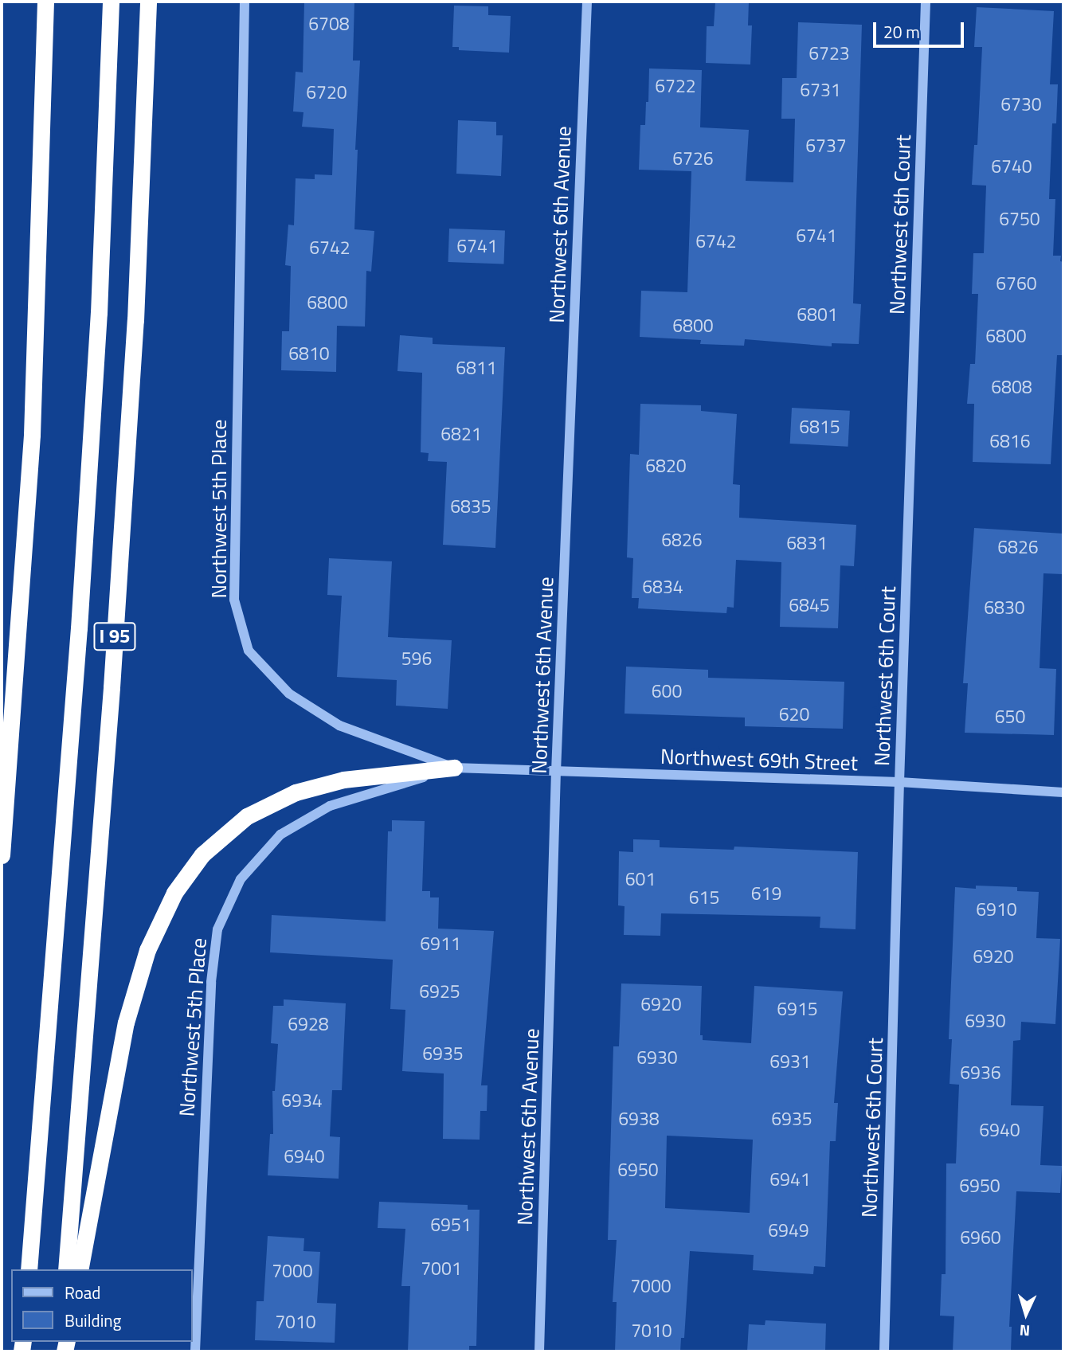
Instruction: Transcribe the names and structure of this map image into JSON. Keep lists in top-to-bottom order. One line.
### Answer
{"streets":{"highway":["I 95"],"street":["Northwest 6th Avenue","Northwest 6th Court","Northwest 5th Place","Northwest 69th Street"]},"crossings":[["Northwest 6th Avenue","Northwest 69th Street"],["Northwest 6th Court","Northwest 69th Street"],["Northwest 5th Place","Northwest 69th Street"]],"house_numbers":["6708","6723","6722","6731","6720","6730","6737","6726","6740","6750","6741","6742","6741","6742","6760","6800","6801","6800","6800","6810","6811","6808","6815","6821","6816","6820","6835","6826","6831","6826","6834","6845","6830","596","600","620","650","601","619","615","6910","6911","6920","6925","6920","6915","6930","6928","6935","6930","6931","6936","6934","6938","6935","6940","6940","6950","6941","6950","6951","6949","6960","7001","7000","7000","7010","7010"],"legend":["Road","Building"],"scale_bar":"20 m","north":"bottom"}
